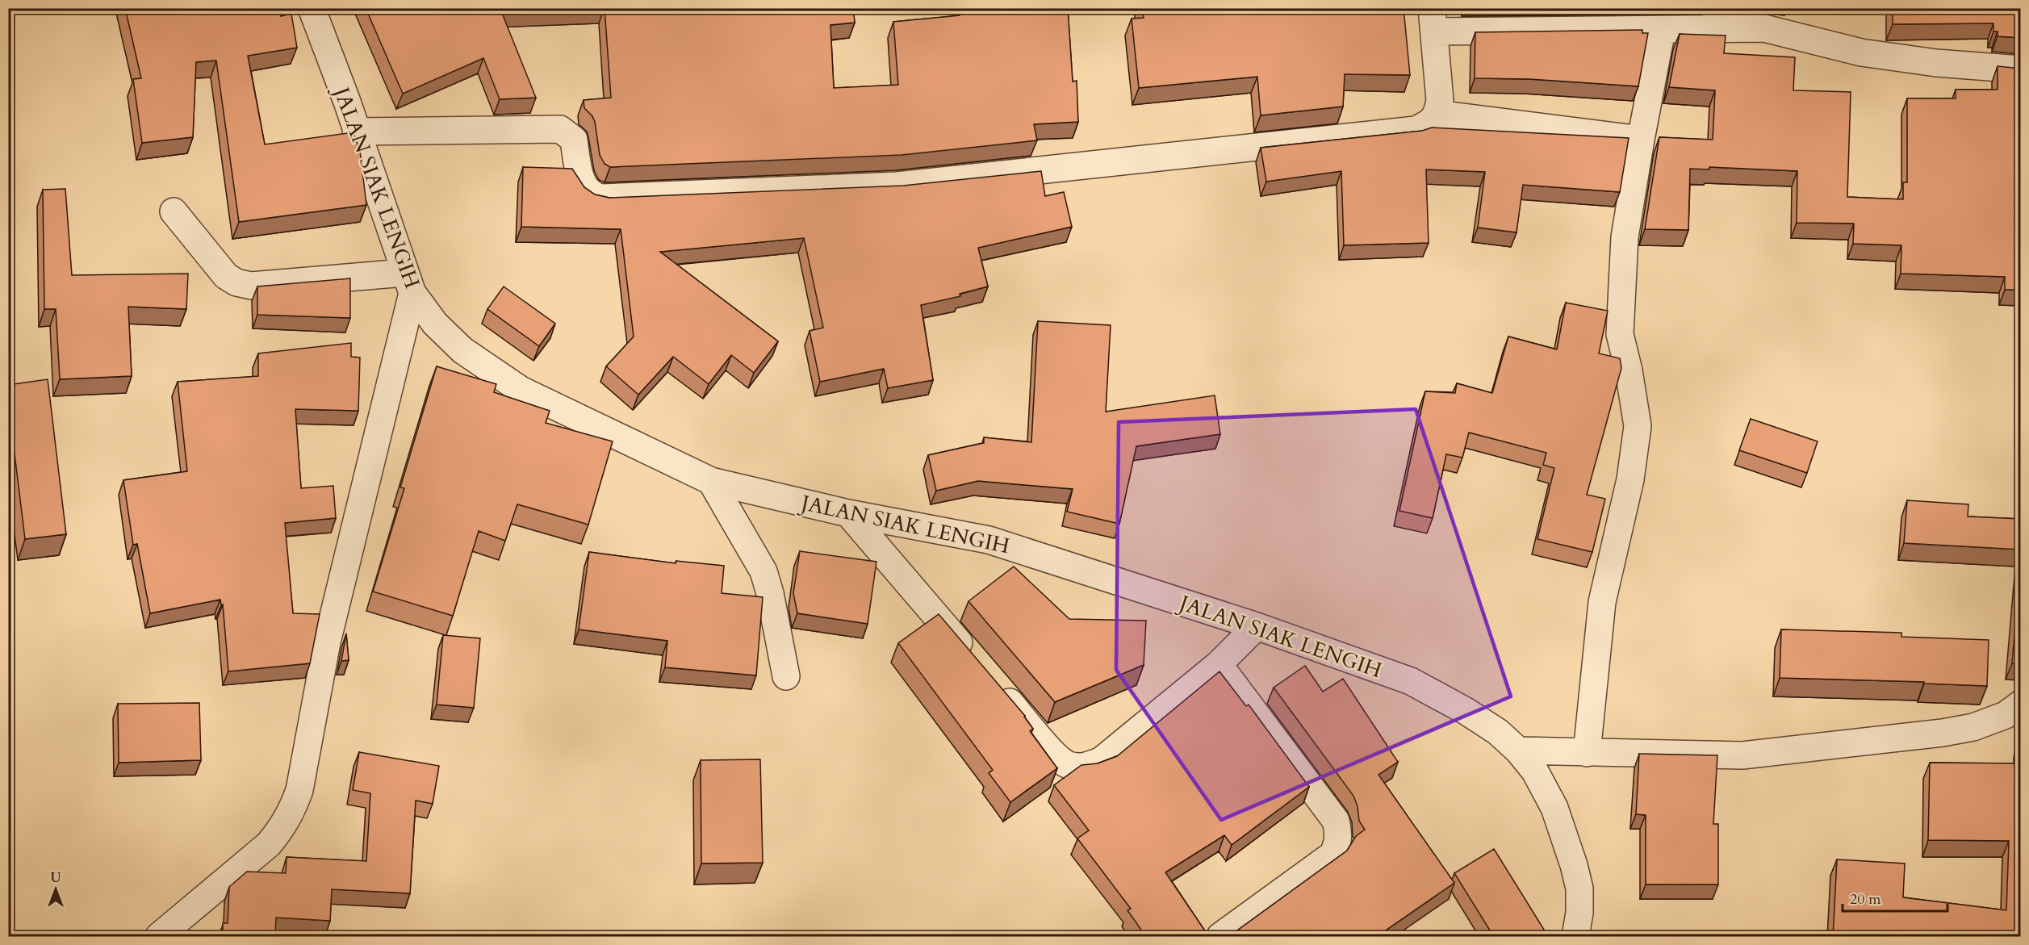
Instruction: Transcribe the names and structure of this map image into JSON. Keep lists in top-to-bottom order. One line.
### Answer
{"streets":{"street":["JALAN SIAK LENGIH"]},"scale_bar":"20 m","north":"top"}
